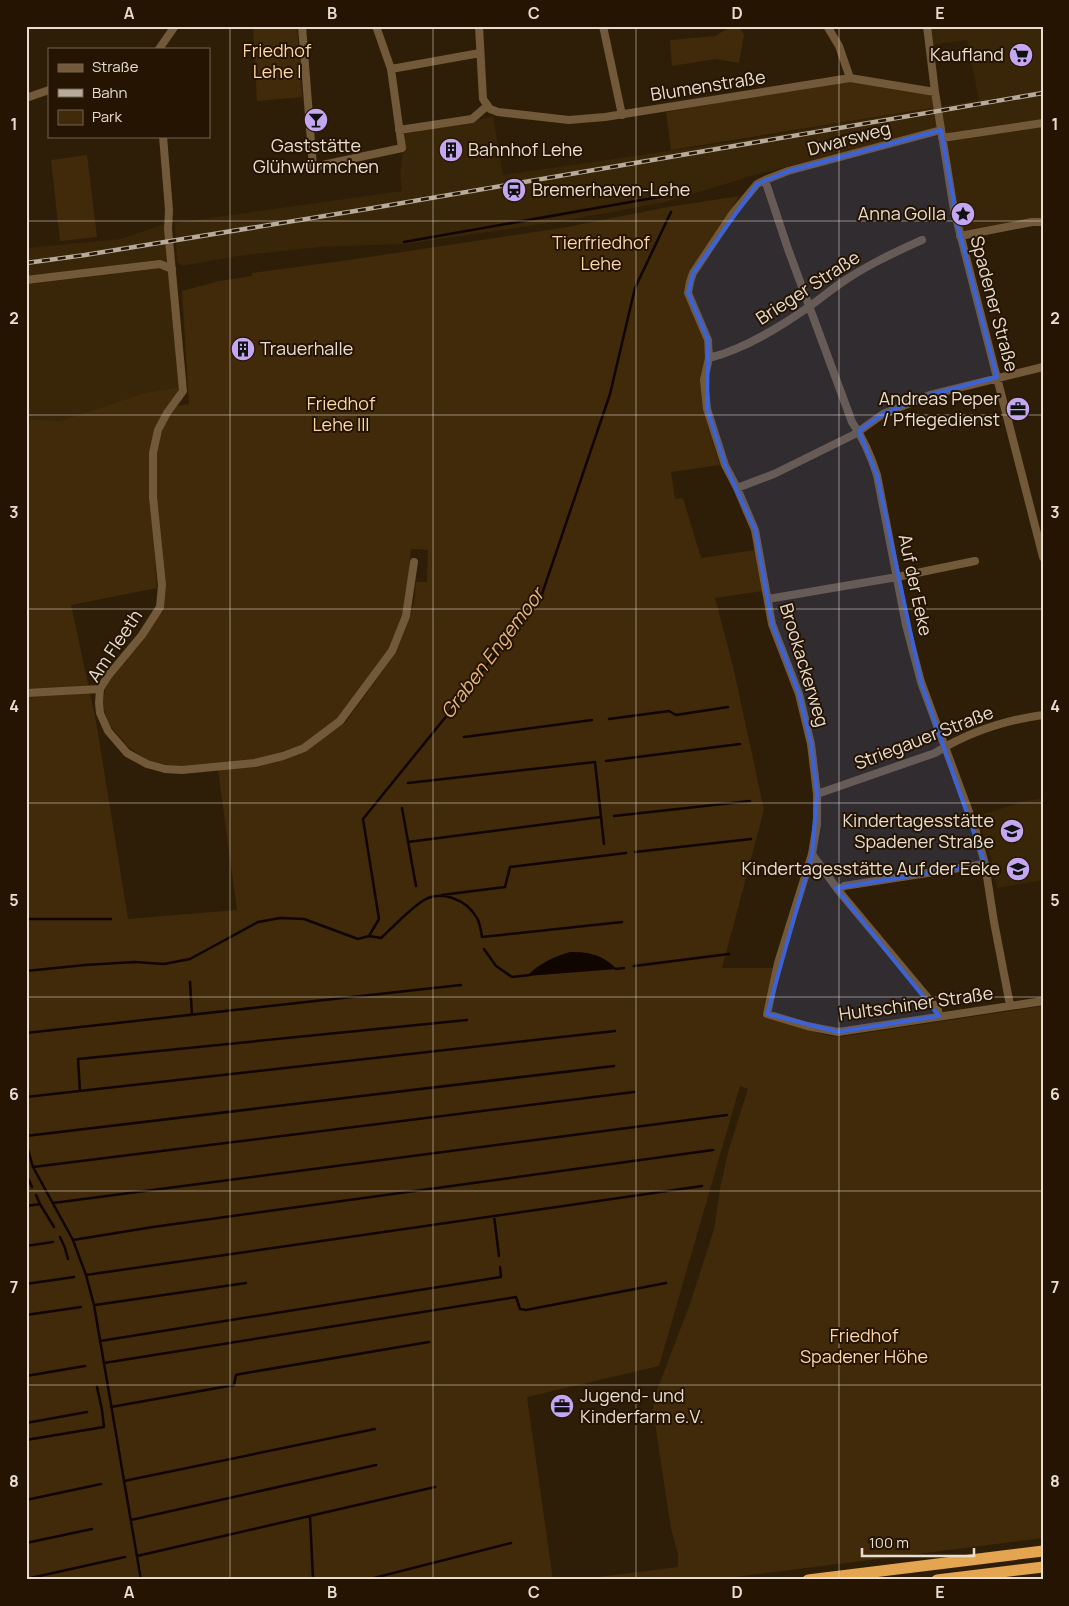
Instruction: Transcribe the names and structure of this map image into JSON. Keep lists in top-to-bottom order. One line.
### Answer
{"streets":{"street":["Blumenstraße","Dwarsweg","Brieger Straße","Spadener Straße","Auf der Eeke","Am Fleeth","Brookackerweg","Striegauer Straße","Hultschiner Straße"]},"crossings":[["Blumenstraße","Spadener Straße"],["Dwarsweg","Spadener Straße"],["Dwarsweg","Auf der Eeke"],["Dwarsweg","Brookackerweg"],["Brieger Straße","Auf der Eeke"],["Brieger Straße","Brookackerweg"],["Auf der Eeke","Brookackerweg"],["Auf der Eeke","Striegauer Straße"],["Auf der Eeke","Hultschiner Straße"],["Brookackerweg","Striegauer Straße"],["Brookackerweg","Hultschiner Straße"]],"water":["Graben Engemoor"],"parks":["Friedhof Lehe I","Tierfriedhof Lehe","Friedhof Lehe III","Friedhof Spadener Höhe"],"places":{"supermarket":["Kaufland"],"bar":["Gaststätte Glühwürmchen"],"building":["Bahnhof Lehe","Trauerhalle"],"station":["Bremerhaven-Lehe"],"place":["Anna Golla"],"office":["Andreas Peper / Pflegedienst","Jugend- und Kinderfarm e.V."],"school or university":["Kindertagesstätte Spadener Straße","Kindertagesstätte Auf der Eeke"]},"legend":["Straße","Bahn","Park"],"scale_bar":"100 m","grid":{"columns":["A","B","C","D","E"],"rows":["1","2","3","4","5","6","7","8"]}}
